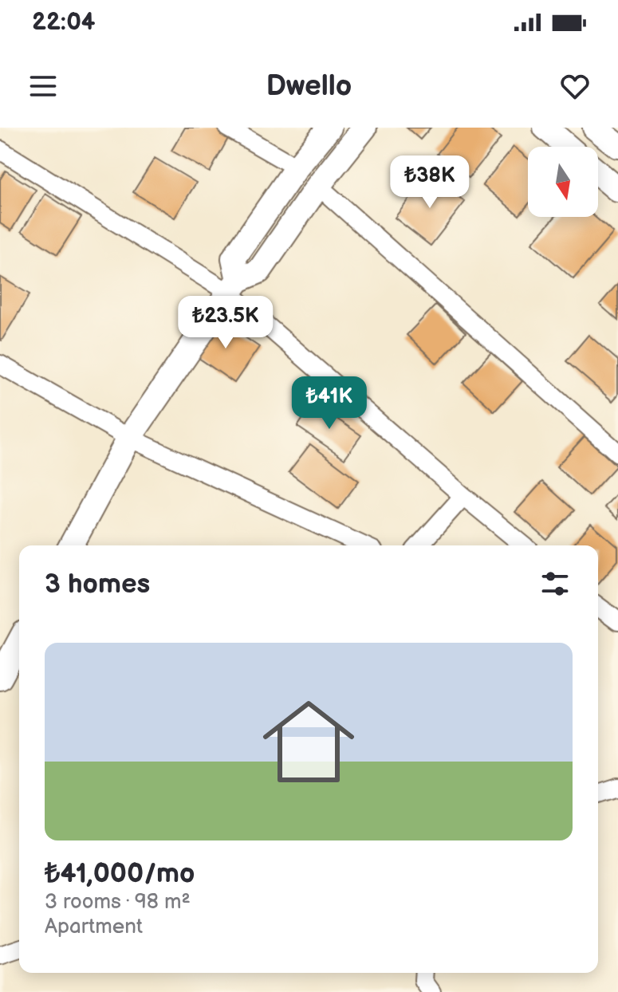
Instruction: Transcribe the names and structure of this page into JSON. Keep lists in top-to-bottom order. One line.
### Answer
{"north":"bottom","page":{"status":"22:04","header":"Dwello","price":["₺38K","₺23.5K","₺41K"],"heading":"3 homes","list":[{"name":"₺41,000/mo","note":"3 rooms · 98 m² · Apartment"}]}}
